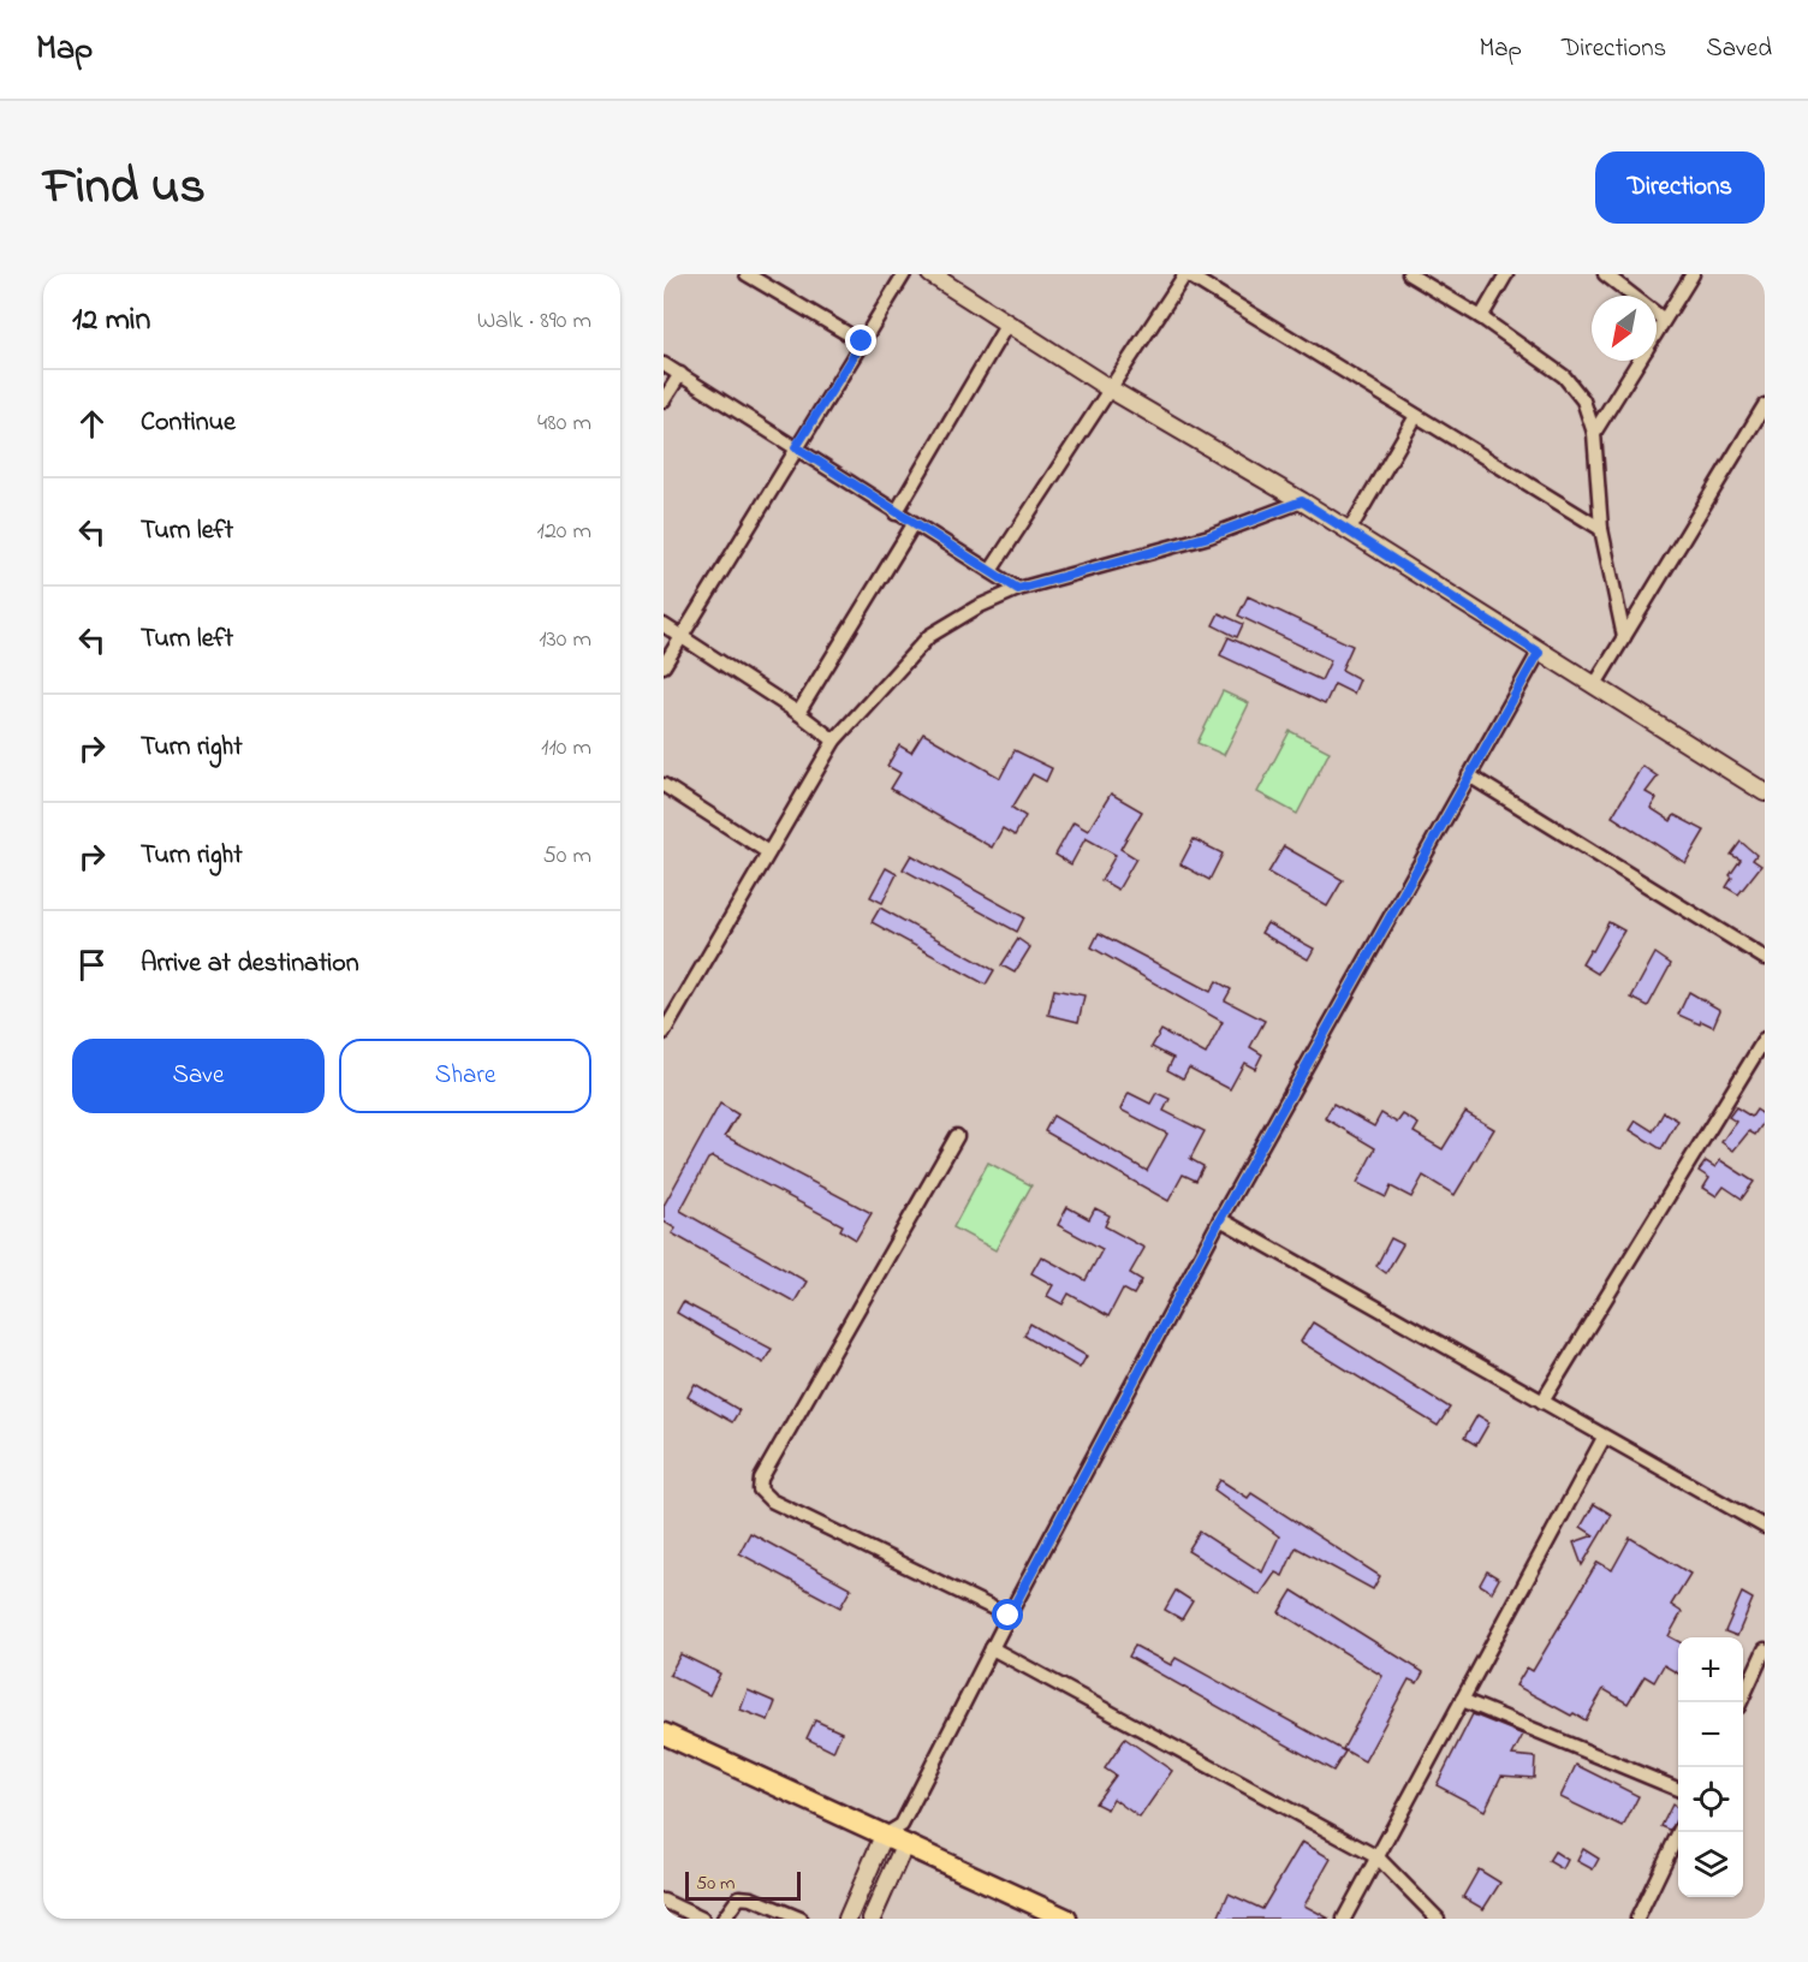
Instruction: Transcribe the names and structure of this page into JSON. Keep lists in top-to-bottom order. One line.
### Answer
{"scale_bar":"50 m","north":"bottom left","page":{"header":"Map","nav":["Map","Directions","Saved"],"title":"Find us","buttons":["Directions",["Save","Share"]],"heading":["12 min","Walk · 890 m"],"list":[["Continue","480 m"],["Turn left","120 m"],["Turn left","130 m"],["Turn right","110 m"],["Turn right","50 m"],"Arrive at destination"],"map_buttons":["+","−"],"scale":"50 m"}}
